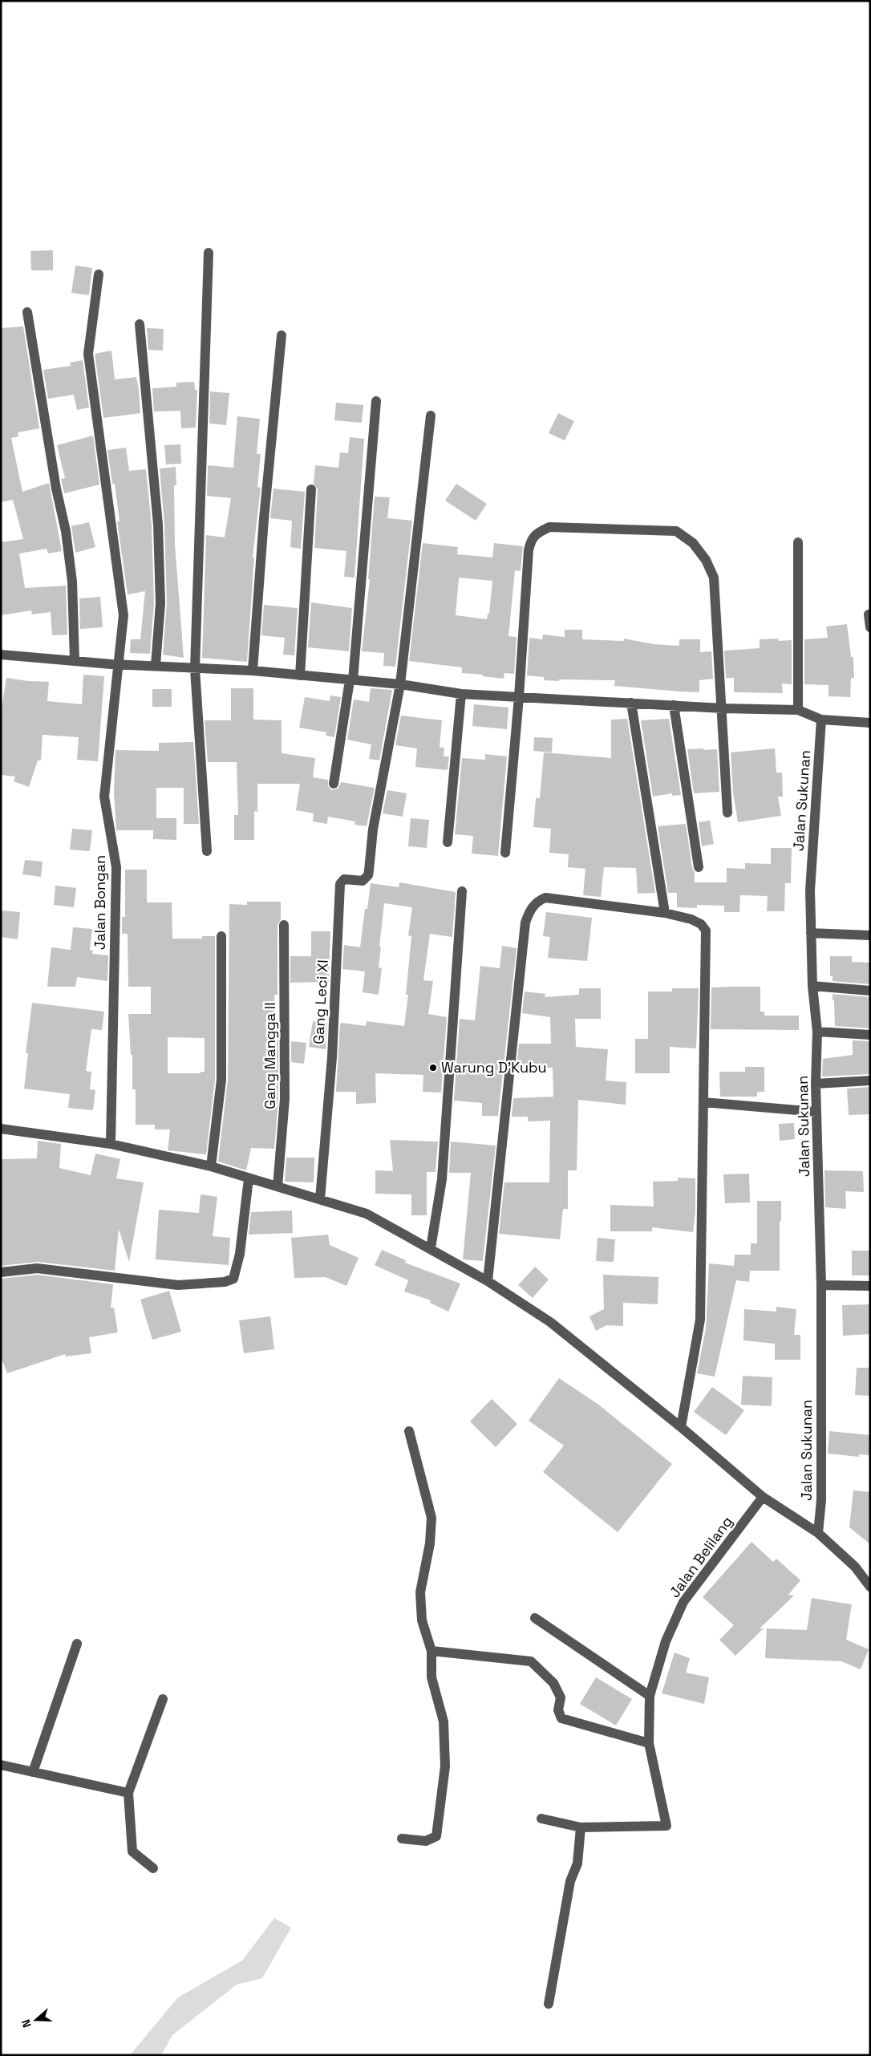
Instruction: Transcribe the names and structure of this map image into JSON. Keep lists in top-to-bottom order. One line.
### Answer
{"streets":{"street":["Jalan Sukunan","Jalan Bongan","Gang Leci XI","Gang Mangga II","Jalan Belilang"]},"places":["Warung D'Kubu"],"north":"left"}
